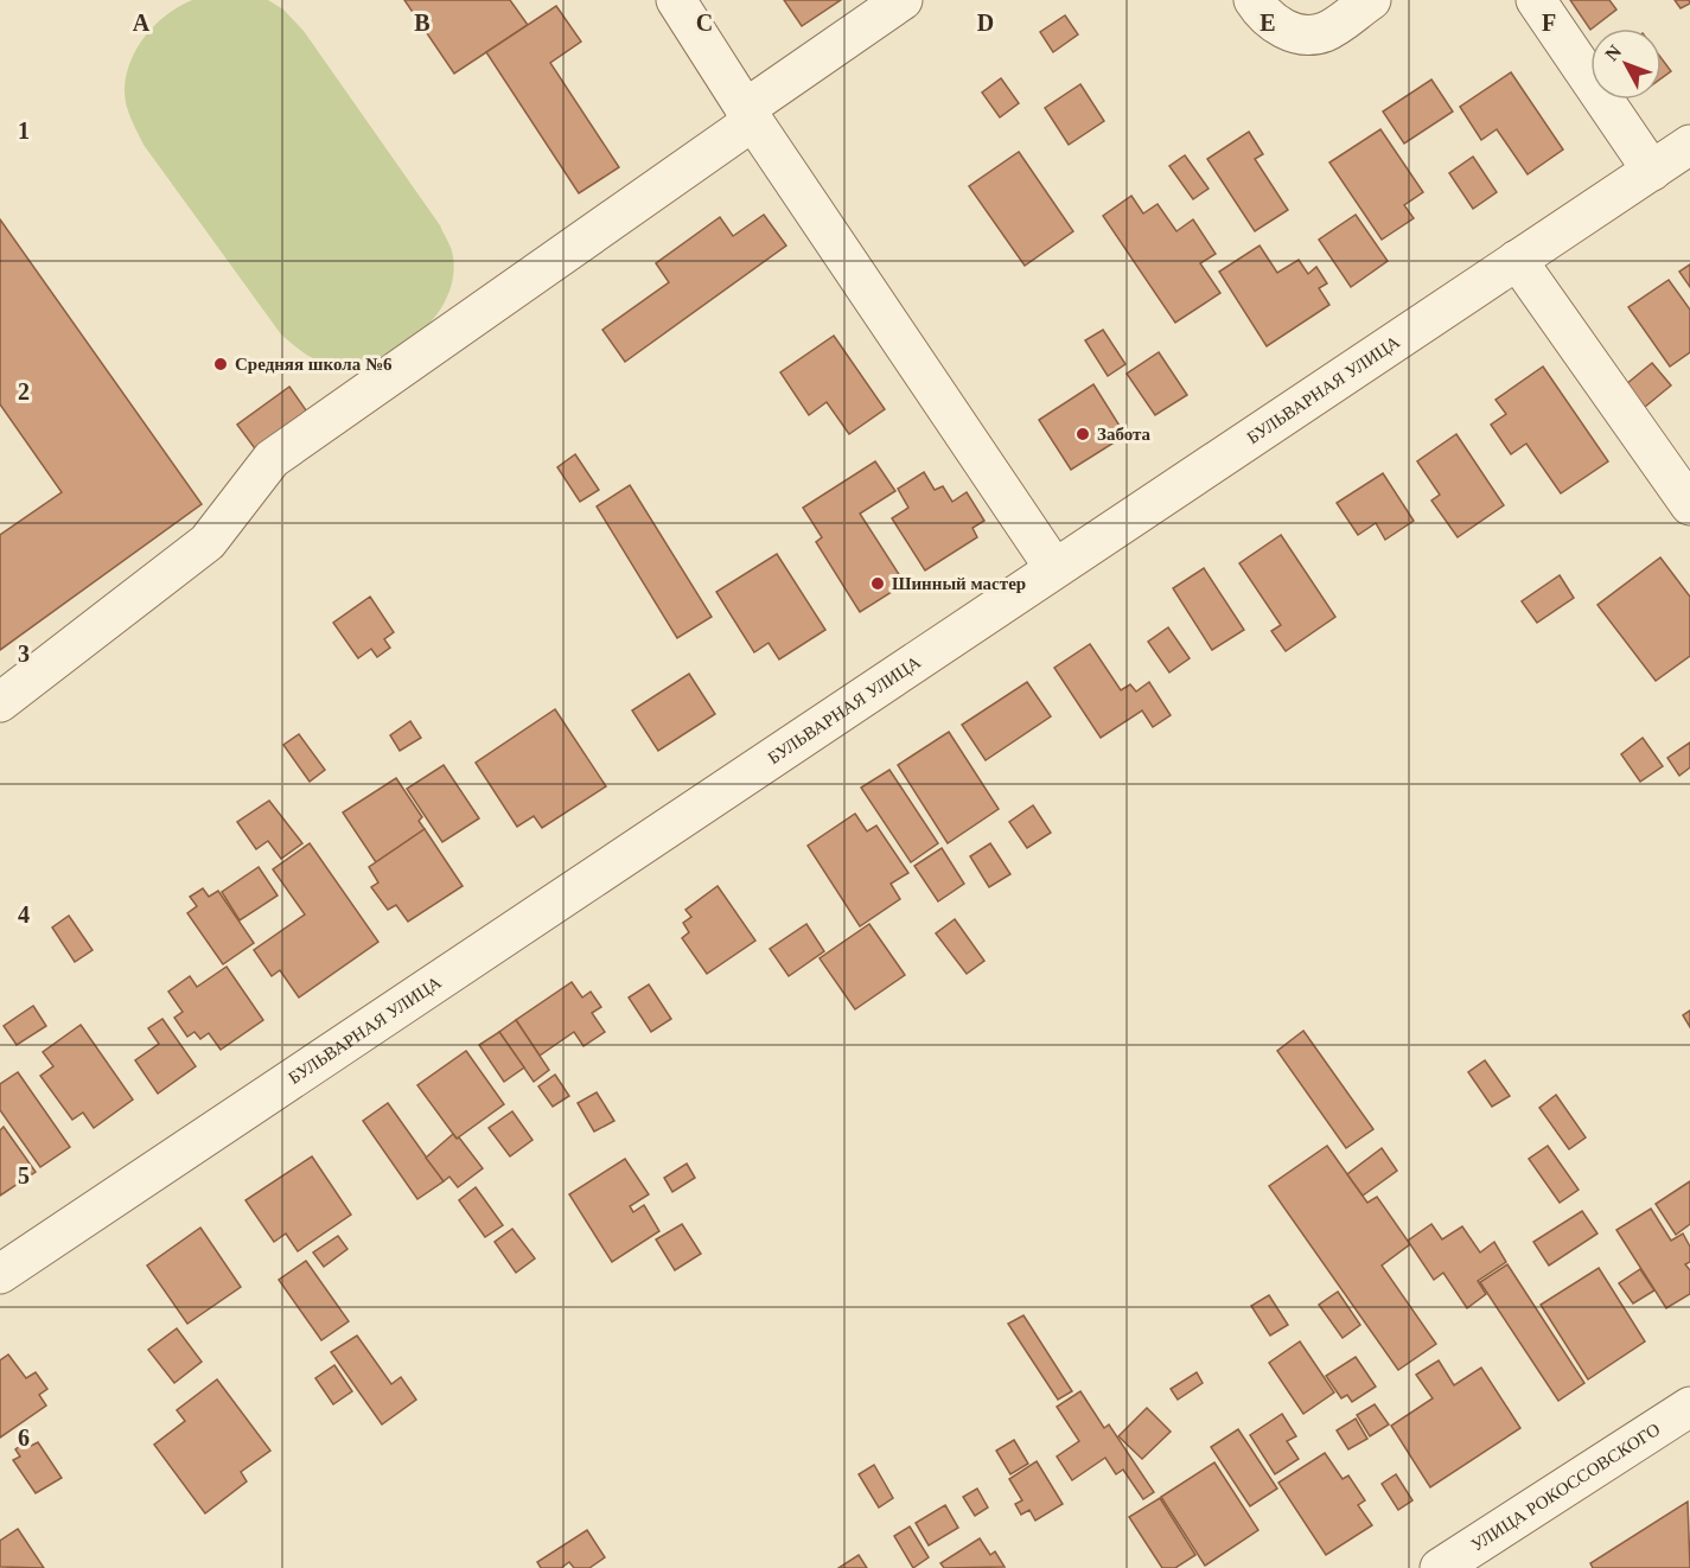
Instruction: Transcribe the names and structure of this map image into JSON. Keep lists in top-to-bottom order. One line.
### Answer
{"streets":{"street":["БУЛЬВАРНАЯ УЛИЦА","УЛИЦА РОКОССОВСКОГО"]},"places":["Средняя школа №6","Забота","Шинный мастер"],"north":"top left","grid":{"columns":["A","B","C","D","E","F"],"rows":["1","2","3","4","5","6"]}}
